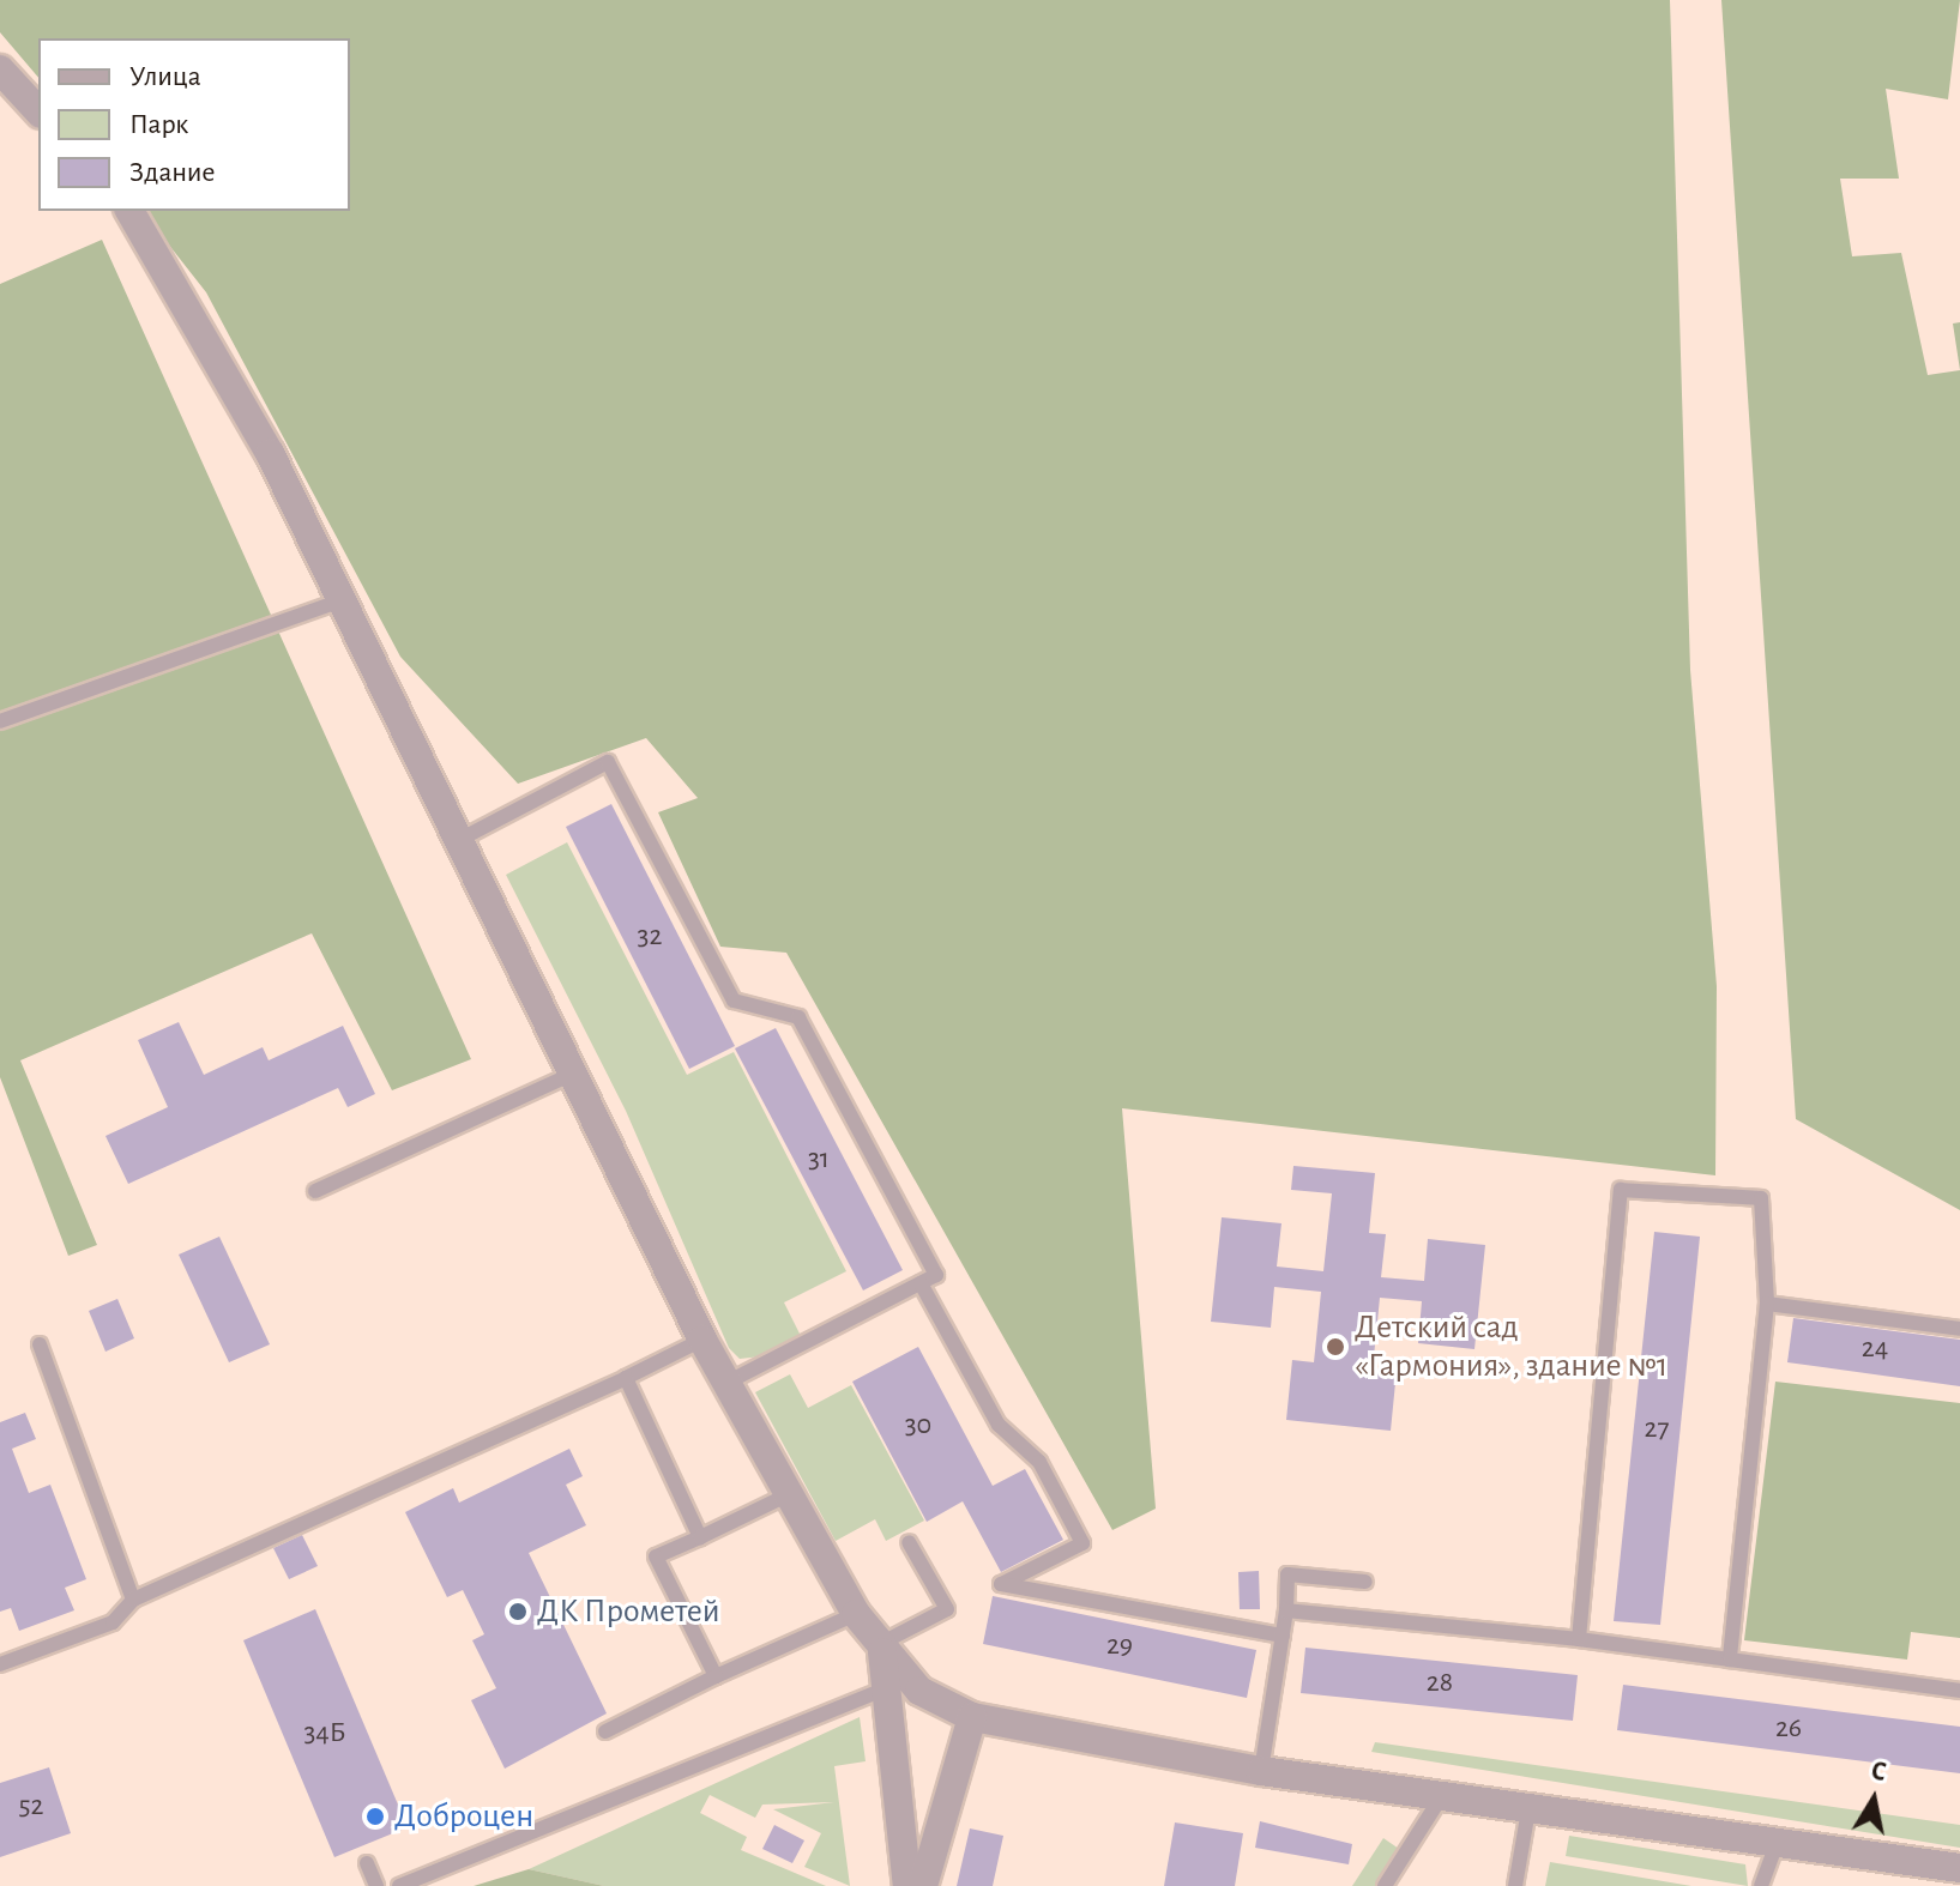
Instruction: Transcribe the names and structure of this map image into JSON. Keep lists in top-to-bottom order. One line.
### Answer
{"places":["Детский сад «Гармония», здание №1","ДК Прометей","Доброцен"],"house_numbers":["32","31","24","30","27","29","28","26","34Б","52"],"legend":["Улица","Парк","Здание"],"north":"top"}
